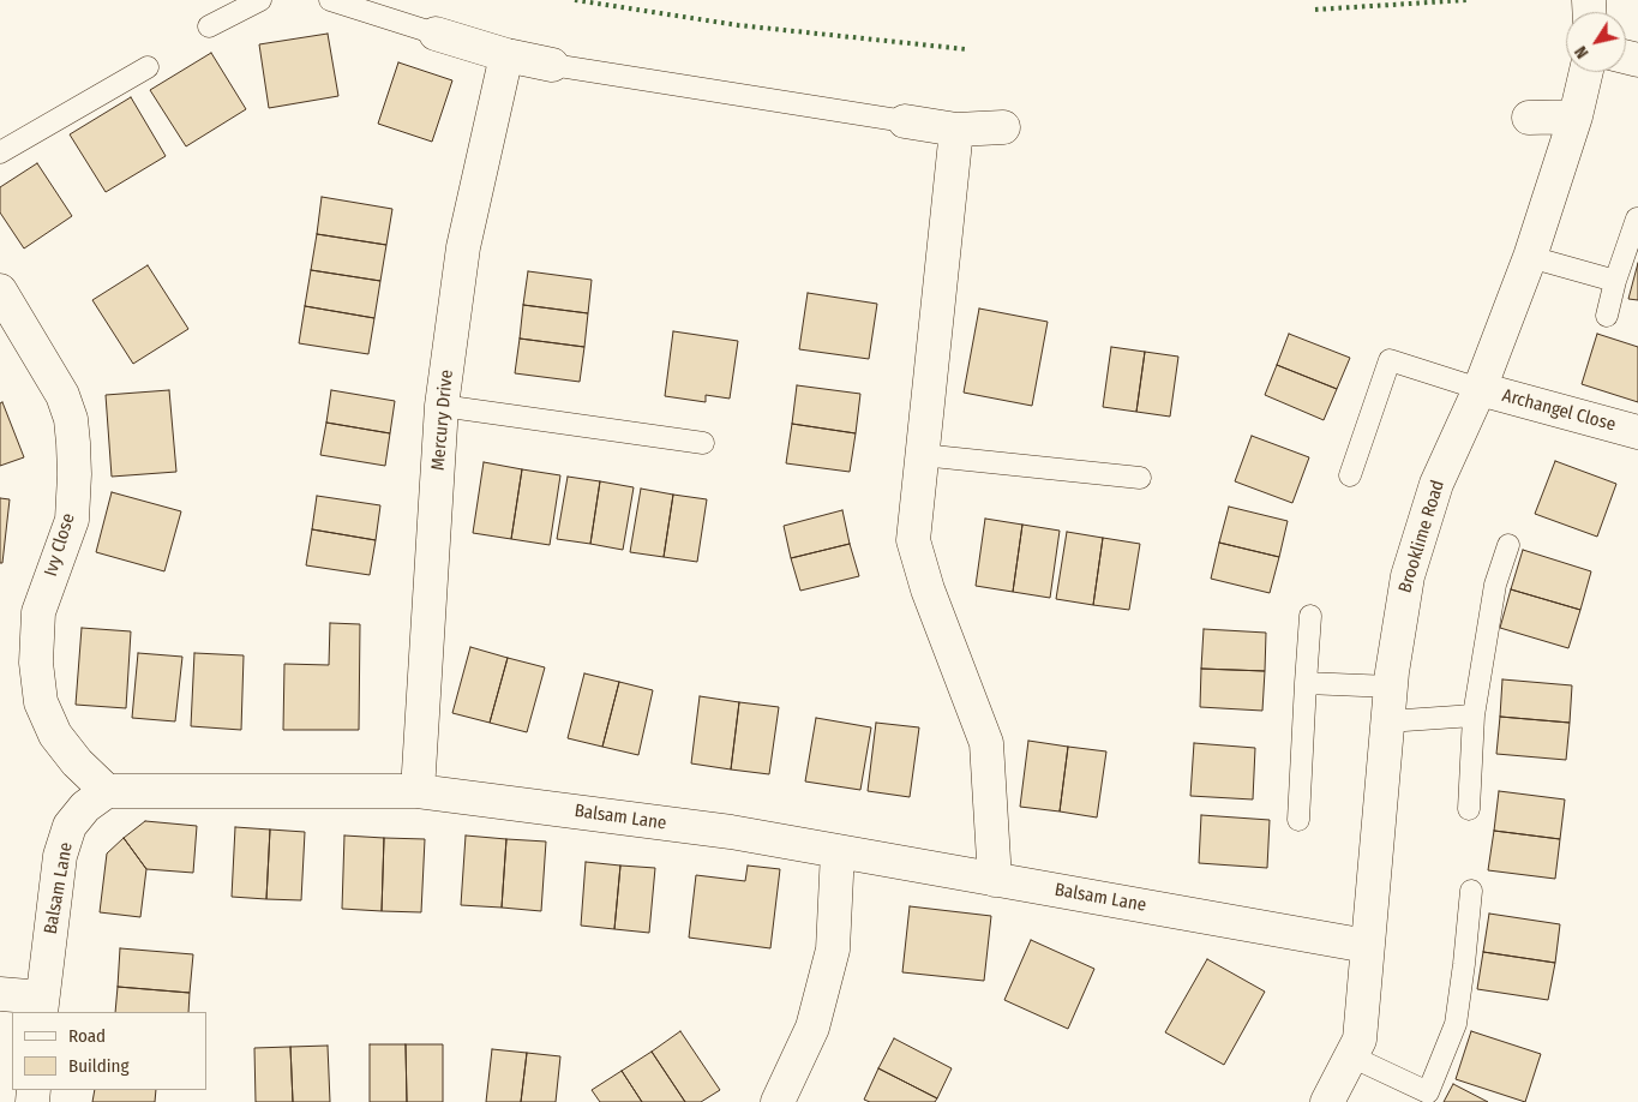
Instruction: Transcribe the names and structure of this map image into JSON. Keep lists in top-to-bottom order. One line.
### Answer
{"streets":{"street":["Archangel Close","Mercury Drive","Brooklime Road","Ivy Close","Balsam Lane"]},"crossings":[["Archangel Close","Brooklime Road"],["Mercury Drive","Balsam Lane"],["Brooklime Road","Balsam Lane"],["Ivy Close","Balsam Lane"]],"legend":["Road","Building"],"north":"bottom left"}
